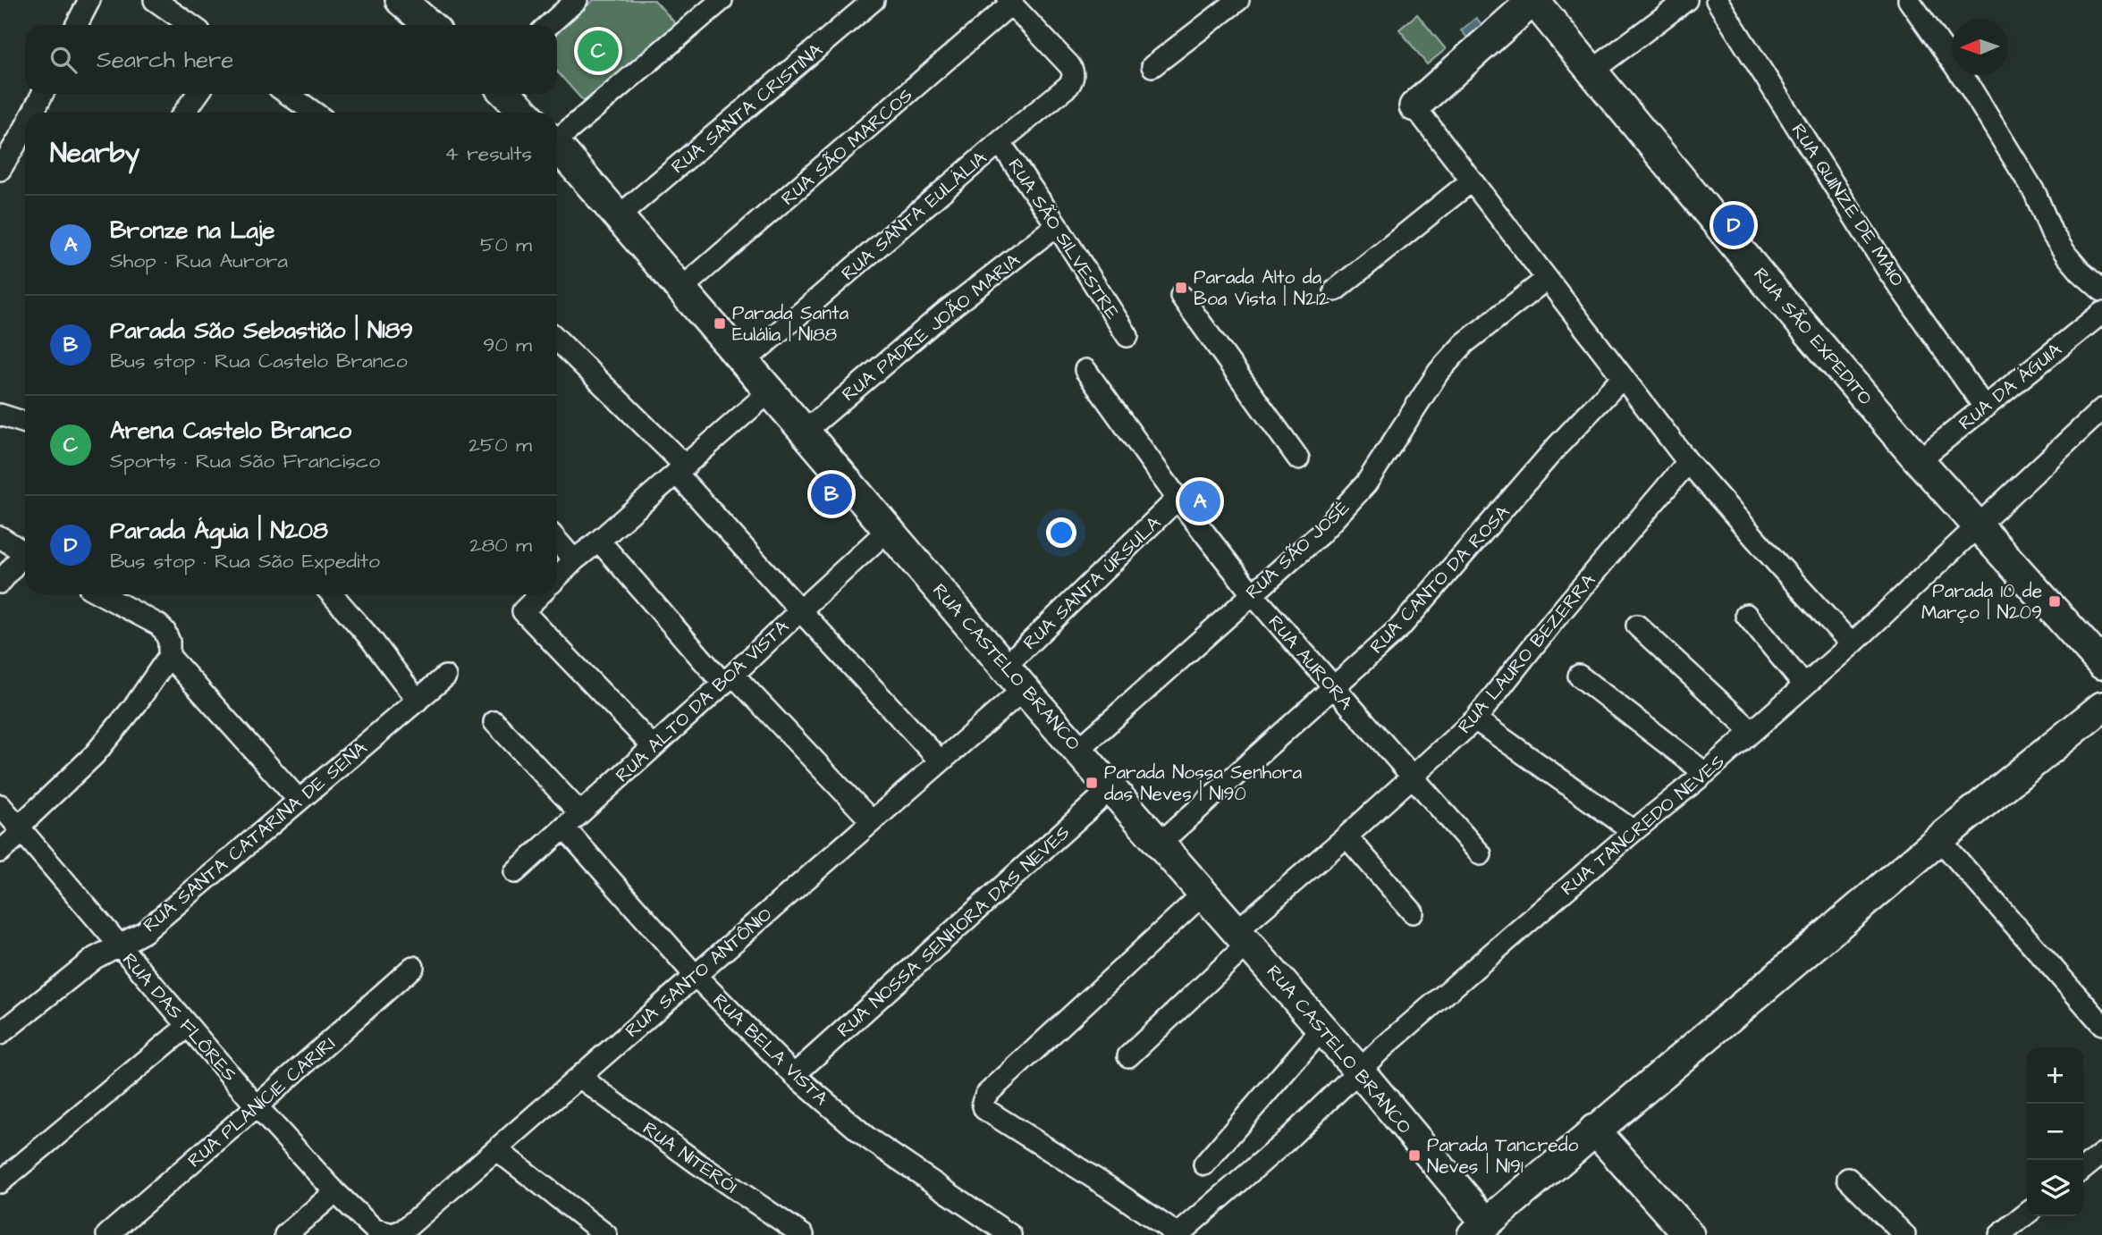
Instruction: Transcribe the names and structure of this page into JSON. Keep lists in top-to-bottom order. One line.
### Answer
{"streets":{"street":["RUA SANTA CRISTINA","RUA SÃO MARCOS","RUA QUINZE DE MAIO","RUA SANTA EULÁLIA","RUA SÃO SILVESTRE","RUA PADRE JOÃO MARIA","RUA SÃO EXPEDITO","RUA DA ÁGUIA","RUA SÃO JOSÉ","RUA CANTO DA ROSA","RUA SANTA ÚRSULA","RUA LAURO BEZERRA","RUA AURORA","RUA CASTELO BRANCO","RUA ALTO DA BOA VISTA","RUA TANCREDO NEVES","RUA SANTA CATARINA DE SENA","RUA NOSSA SENHORA DAS NEVES","RUA SANTO ANTÔNIO","RUA DAS FLÔRES","RUA BELA VISTA","RUA PLANÍCIE CARIRI","RUA NITERÓI"]},"crossings":[["RUA SANTA CRISTINA","RUA CASTELO BRANCO"],["RUA SÃO MARCOS","RUA SANTA EULÁLIA"],["RUA SÃO MARCOS","RUA CASTELO BRANCO"],["RUA QUINZE DE MAIO","RUA DA ÁGUIA"],["RUA SANTA EULÁLIA","RUA SÃO SILVESTRE"],["RUA SANTA EULÁLIA","RUA CASTELO BRANCO"],["RUA SÃO SILVESTRE","RUA PADRE JOÃO MARIA"],["RUA PADRE JOÃO MARIA","RUA CASTELO BRANCO"],["RUA SÃO EXPEDITO","RUA DA ÁGUIA"],["RUA SÃO EXPEDITO","RUA TANCREDO NEVES"],["RUA SÃO JOSÉ","RUA AURORA"],["RUA SÃO JOSÉ","RUA CASTELO BRANCO"],["RUA CANTO DA ROSA","RUA AURORA"],["RUA CANTO DA ROSA","RUA CASTELO BRANCO"],["RUA SANTA ÚRSULA","RUA AURORA"],["RUA SANTA ÚRSULA","RUA CASTELO BRANCO"],["RUA LAURO BEZERRA","RUA AURORA"],["RUA LAURO BEZERRA","RUA CASTELO BRANCO"],["RUA CASTELO BRANCO","RUA ALTO DA BOA VISTA"],["RUA CASTELO BRANCO","RUA TANCREDO NEVES"],["RUA CASTELO BRANCO","RUA NOSSA SENHORA DAS NEVES"],["RUA CASTELO BRANCO","RUA SANTO ANTÔNIO"],["RUA ALTO DA BOA VISTA","RUA BELA VISTA"],["RUA SANTA CATARINA DE SENA","RUA DAS FLÔRES"],["RUA NOSSA SENHORA DAS NEVES","RUA BELA VISTA"],["RUA SANTO ANTÔNIO","RUA DAS FLÔRES"],["RUA SANTO ANTÔNIO","RUA BELA VISTA"],["RUA SANTO ANTÔNIO","RUA NITERÓI"],["RUA DAS FLÔRES","RUA PLANÍCIE CARIRI"]],"places":{"transit":["Parada Alto da Boa Vista | N212","Parada Santa Eulália | N188","Parada 10 de Março | N209","Parada Nossa Senhora das Neves | N190","Parada Tancredo Neves | N191"]},"north":"left","page":{"search":"Search here","pins":["C","D","B","A"],"heading":["Nearby","4 results"],"list":[{"mark":"A","name":"Bronze na Laje","note":"Shop · Rua Aurora","value":"50 m"},{"mark":"B","name":"Parada São Sebastião | N189","note":"Bus stop · Rua Castelo Branco","value":"90 m"},{"mark":"C","name":"Arena Castelo Branco","note":"Sports · Rua São Francisco","value":"250 m"},{"mark":"D","name":"Parada Águia | N208","note":"Bus stop · Rua São Expedito","value":"280 m"}],"map_buttons":["+","−"]}}
